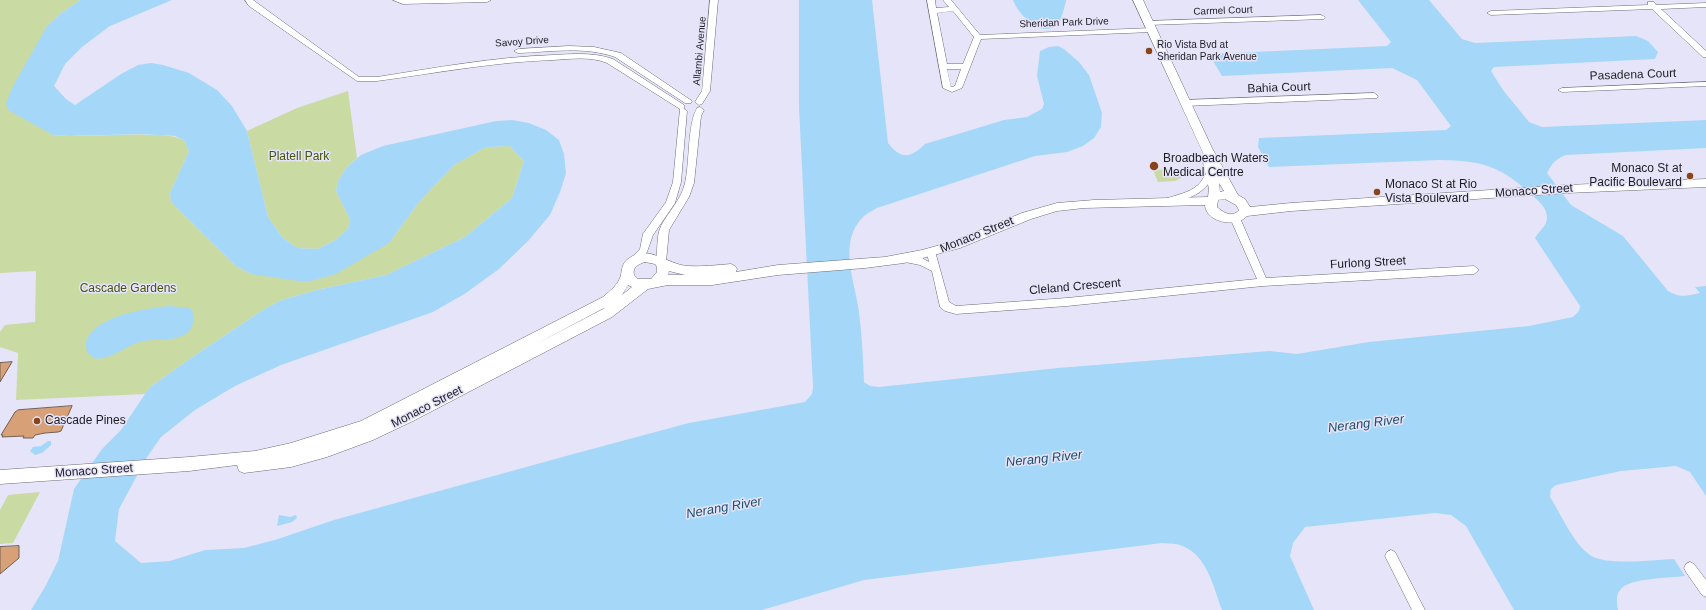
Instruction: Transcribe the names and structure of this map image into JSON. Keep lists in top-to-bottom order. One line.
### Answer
{"streets":{"street":["Carmel Court","Sheridan Park Drive","Savoy Drive","Allambi Avenue","Pasadena Court","Bahia Court","Monaco Street","Furlong Street","Cleland Crescent"]},"crossings":[["Carmel Court","Sheridan Park Drive"],["Monaco Street","Cleland Crescent"],["Furlong Street","Cleland Crescent"]],"water":["Nerang River"],"parks":["Platell Park","Cascade Gardens"],"places":["Rio Vista Bvd at Sheridan Park Avenue","Broadbeach Waters Medical Centre","Monaco St at Pacific Boulevard","Monaco St at Rio Vista Boulevard","Cascade Pines"]}
